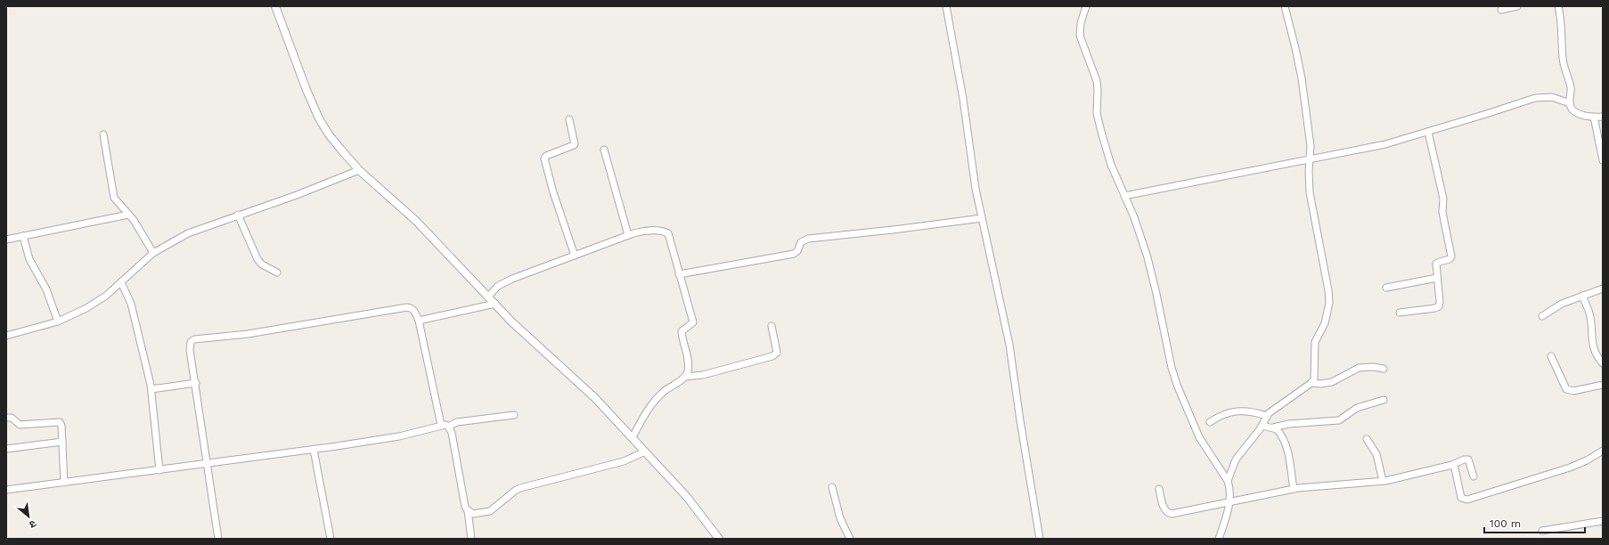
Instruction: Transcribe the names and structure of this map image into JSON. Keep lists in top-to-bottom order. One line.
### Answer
{"scale_bar":"100 m","north":"bottom right"}
